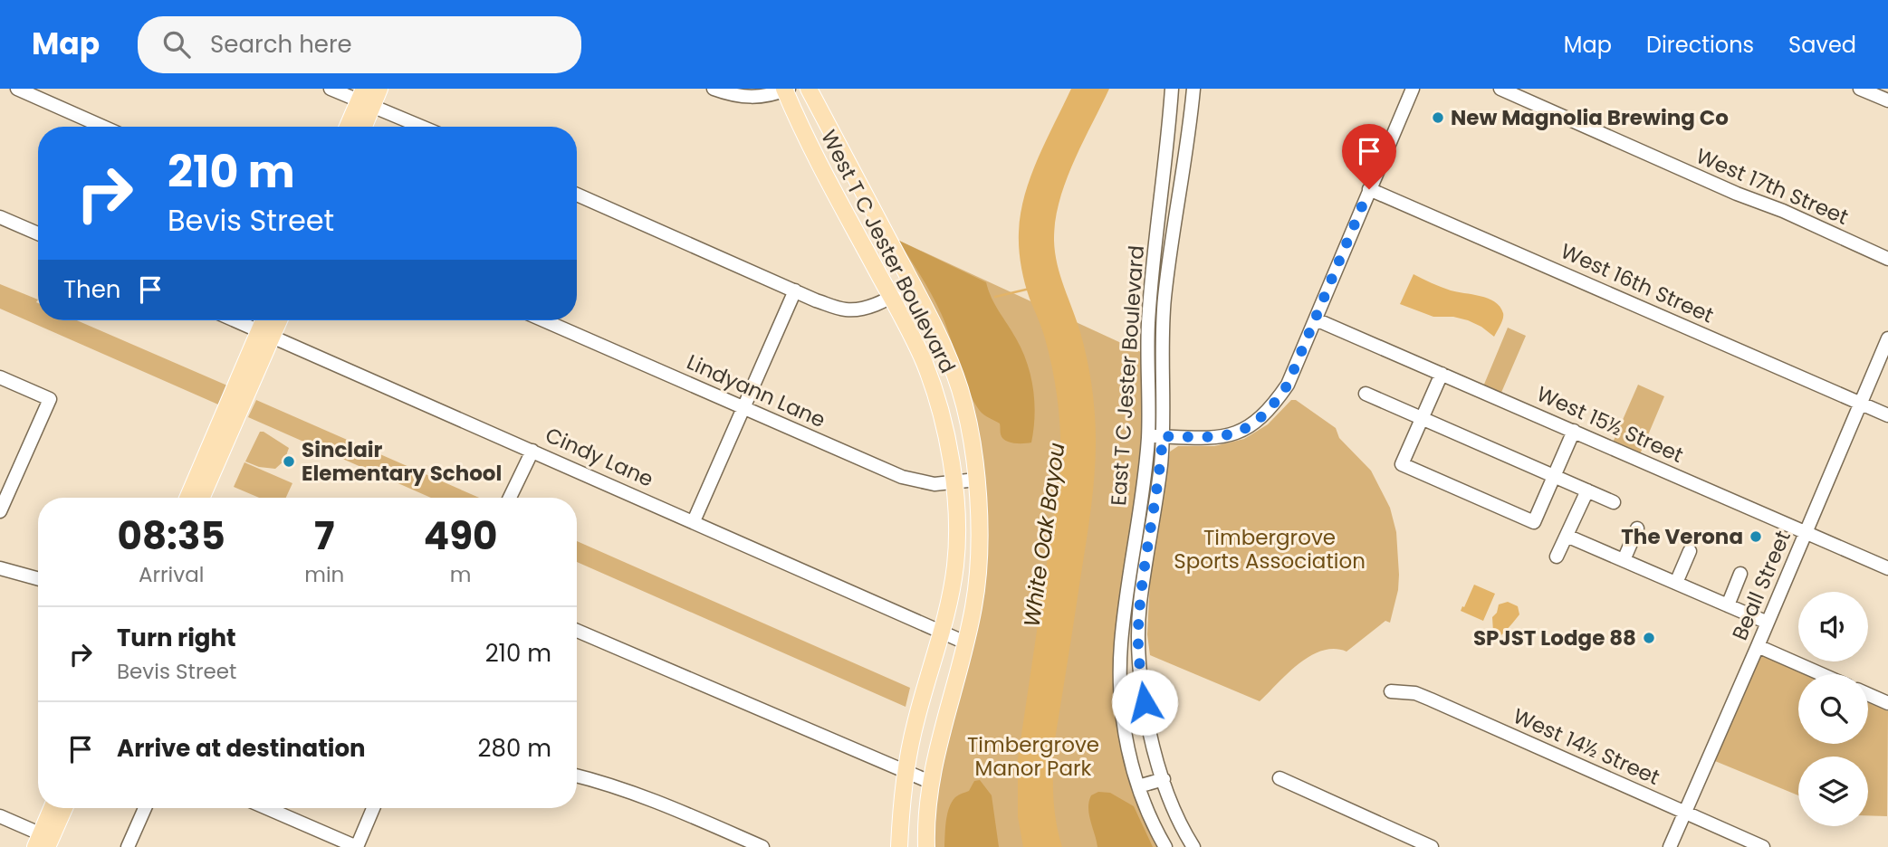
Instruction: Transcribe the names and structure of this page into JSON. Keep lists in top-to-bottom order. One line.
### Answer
{"streets":{"main road":["West T C Jester Boulevard"],"street":["West 17th Street","West 16th Street","East T C Jester Boulevard","Lindyann Lane","West 15½ Street","Cindy Lane","Beall Street","West 14½ Street"]},"crossings":[["West T C Jester Boulevard","Lindyann Lane"],["West T C Jester Boulevard","Cindy Lane"],["West 16th Street","Beall Street"],["West 15½ Street","Beall Street"],["Beall Street","West 14½ Street"]],"water":["White Oak Bayou"],"parks":["Timbergrove Sports Association","Timbergrove Manor Park"],"places":["New Magnolia Brewing Co","Sinclair Elementary School","The Verona","SPJST Lodge 88"],"page":{"header":"Map","search":"Search here","nav":["Map","Directions","Saved"],"turn":["210 m","Bevis Street"],"then":"Then","eta":["08:35","Arrival","7","min","490","m"],"list":[{"name":"Turn right","note":"Bevis Street","value":"210 m"},{"name":"Arrive at destination","value":"280 m"}]}}
